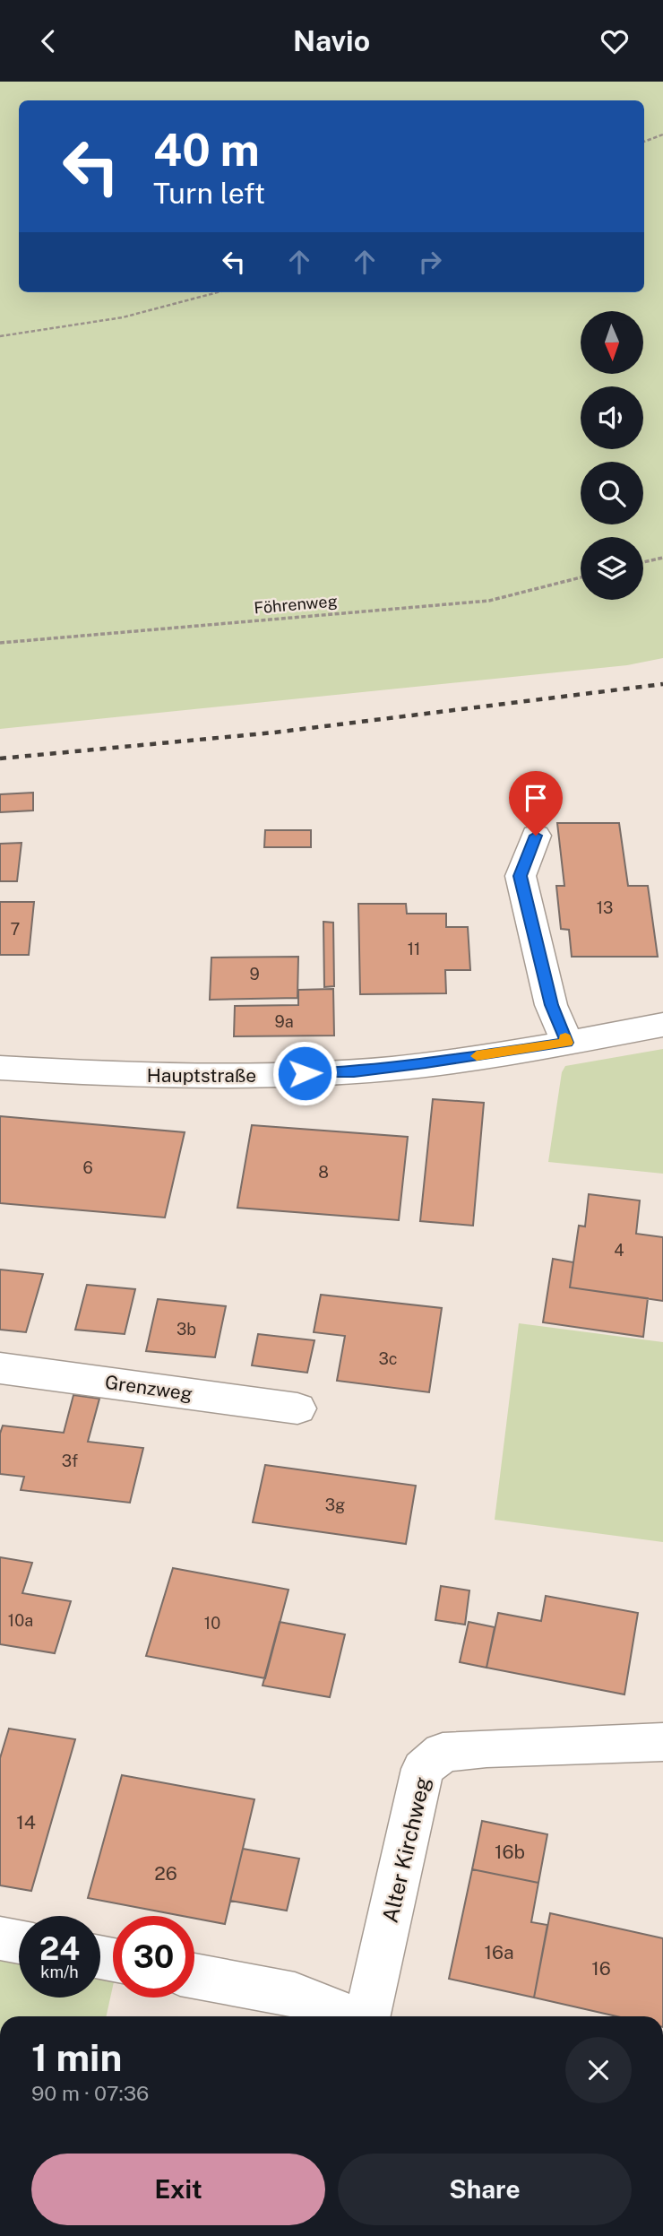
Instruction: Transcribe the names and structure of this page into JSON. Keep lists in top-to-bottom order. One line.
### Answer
{"streets":{"street":["Hauptstraße","Grenzweg","Alter Kirchweg"],"path":["Föhrenweg"]},"house_numbers":["13","7","11","9","9a","6","8","4","3b","3c","3f","3g","10a","10","14","16b","26","16a","16"],"north":"bottom","page":{"header":"Navio","turn":["40 m","Turn left"],"speed":"24 km/h","limit":"30","heading":["1 min","90 m · 07:36"],"buttons":["Exit","Share"]}}
